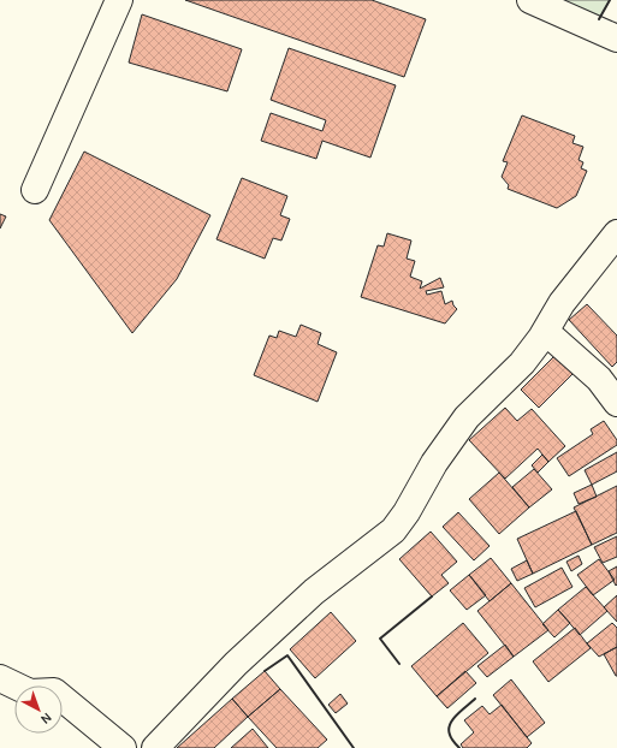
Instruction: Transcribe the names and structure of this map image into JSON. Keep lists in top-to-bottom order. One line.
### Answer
{"north":"bottom right"}
